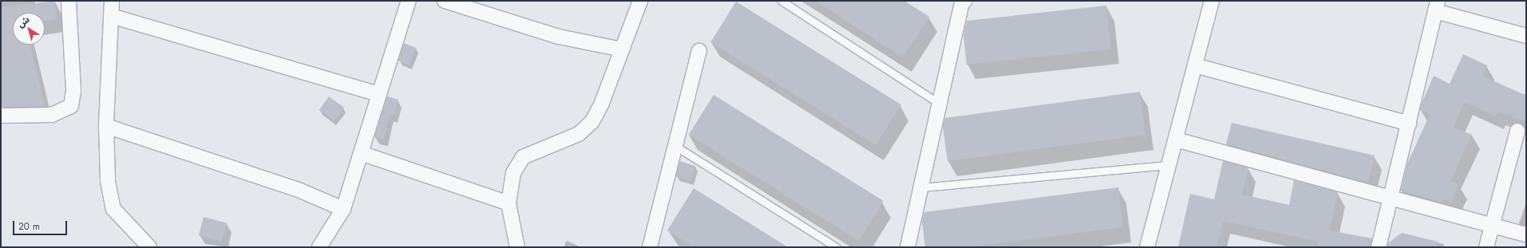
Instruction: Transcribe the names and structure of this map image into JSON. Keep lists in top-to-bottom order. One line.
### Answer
{"scale_bar":"20 m","north":"top left"}
